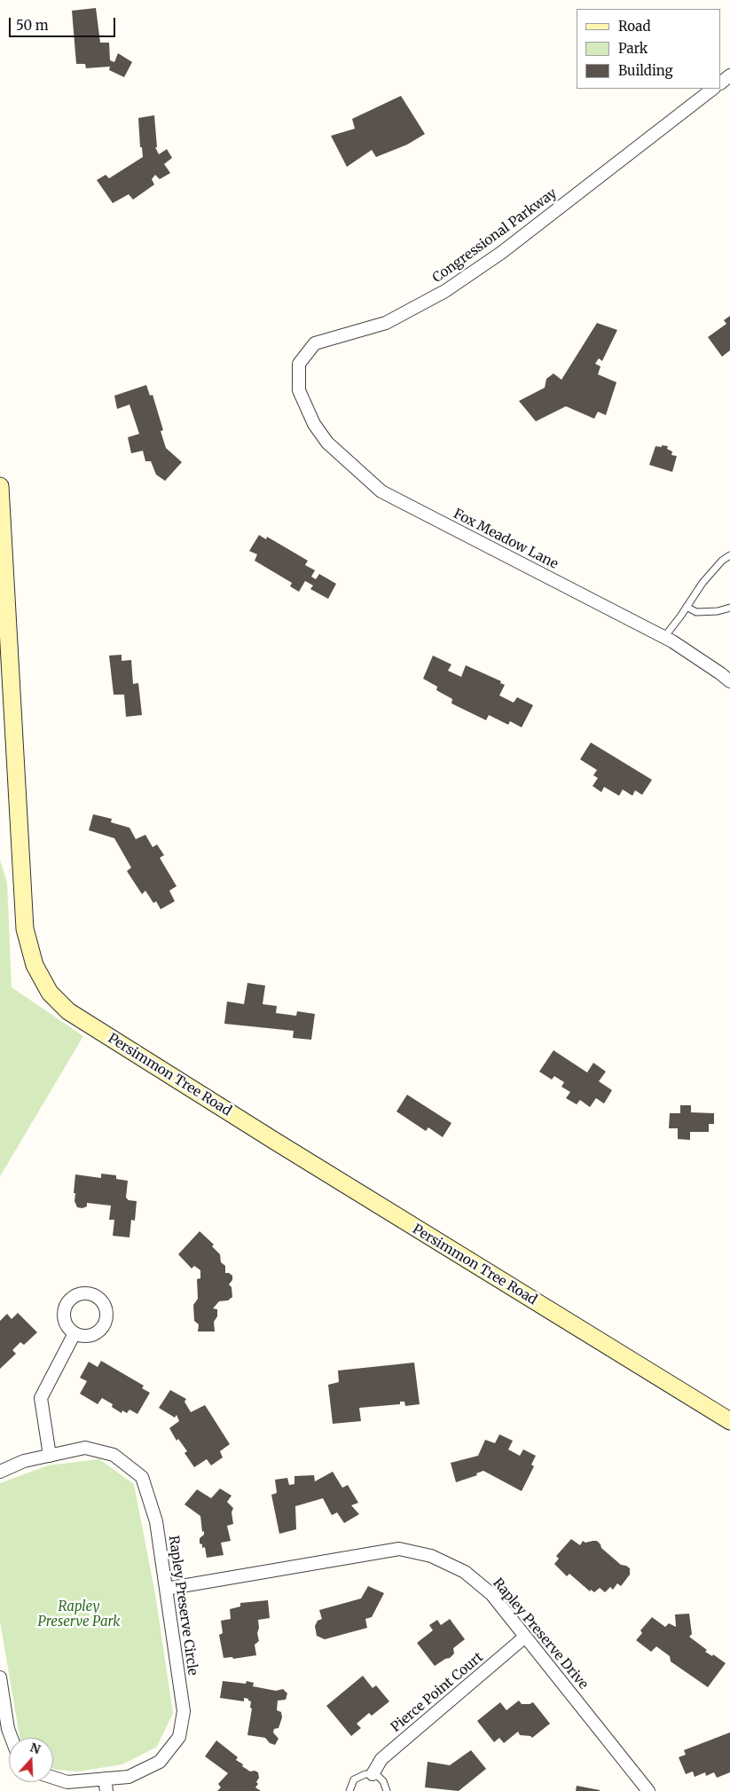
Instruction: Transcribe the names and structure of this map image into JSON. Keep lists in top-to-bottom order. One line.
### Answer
{"streets":{"main road":["Persimmon Tree Road"],"street":["Congressional Parkway","Fox Meadow Lane","Rapley Preserve Circle","Rapley Preserve Drive","Pierce Point Court"]},"crossings":[["Congressional Parkway","Fox Meadow Lane"],["Rapley Preserve Circle","Rapley Preserve Drive"],["Rapley Preserve Drive","Pierce Point Court"]],"parks":["Rapley Preserve Park"],"legend":["Road","Park","Building"],"scale_bar":"50 m","north":"top"}
